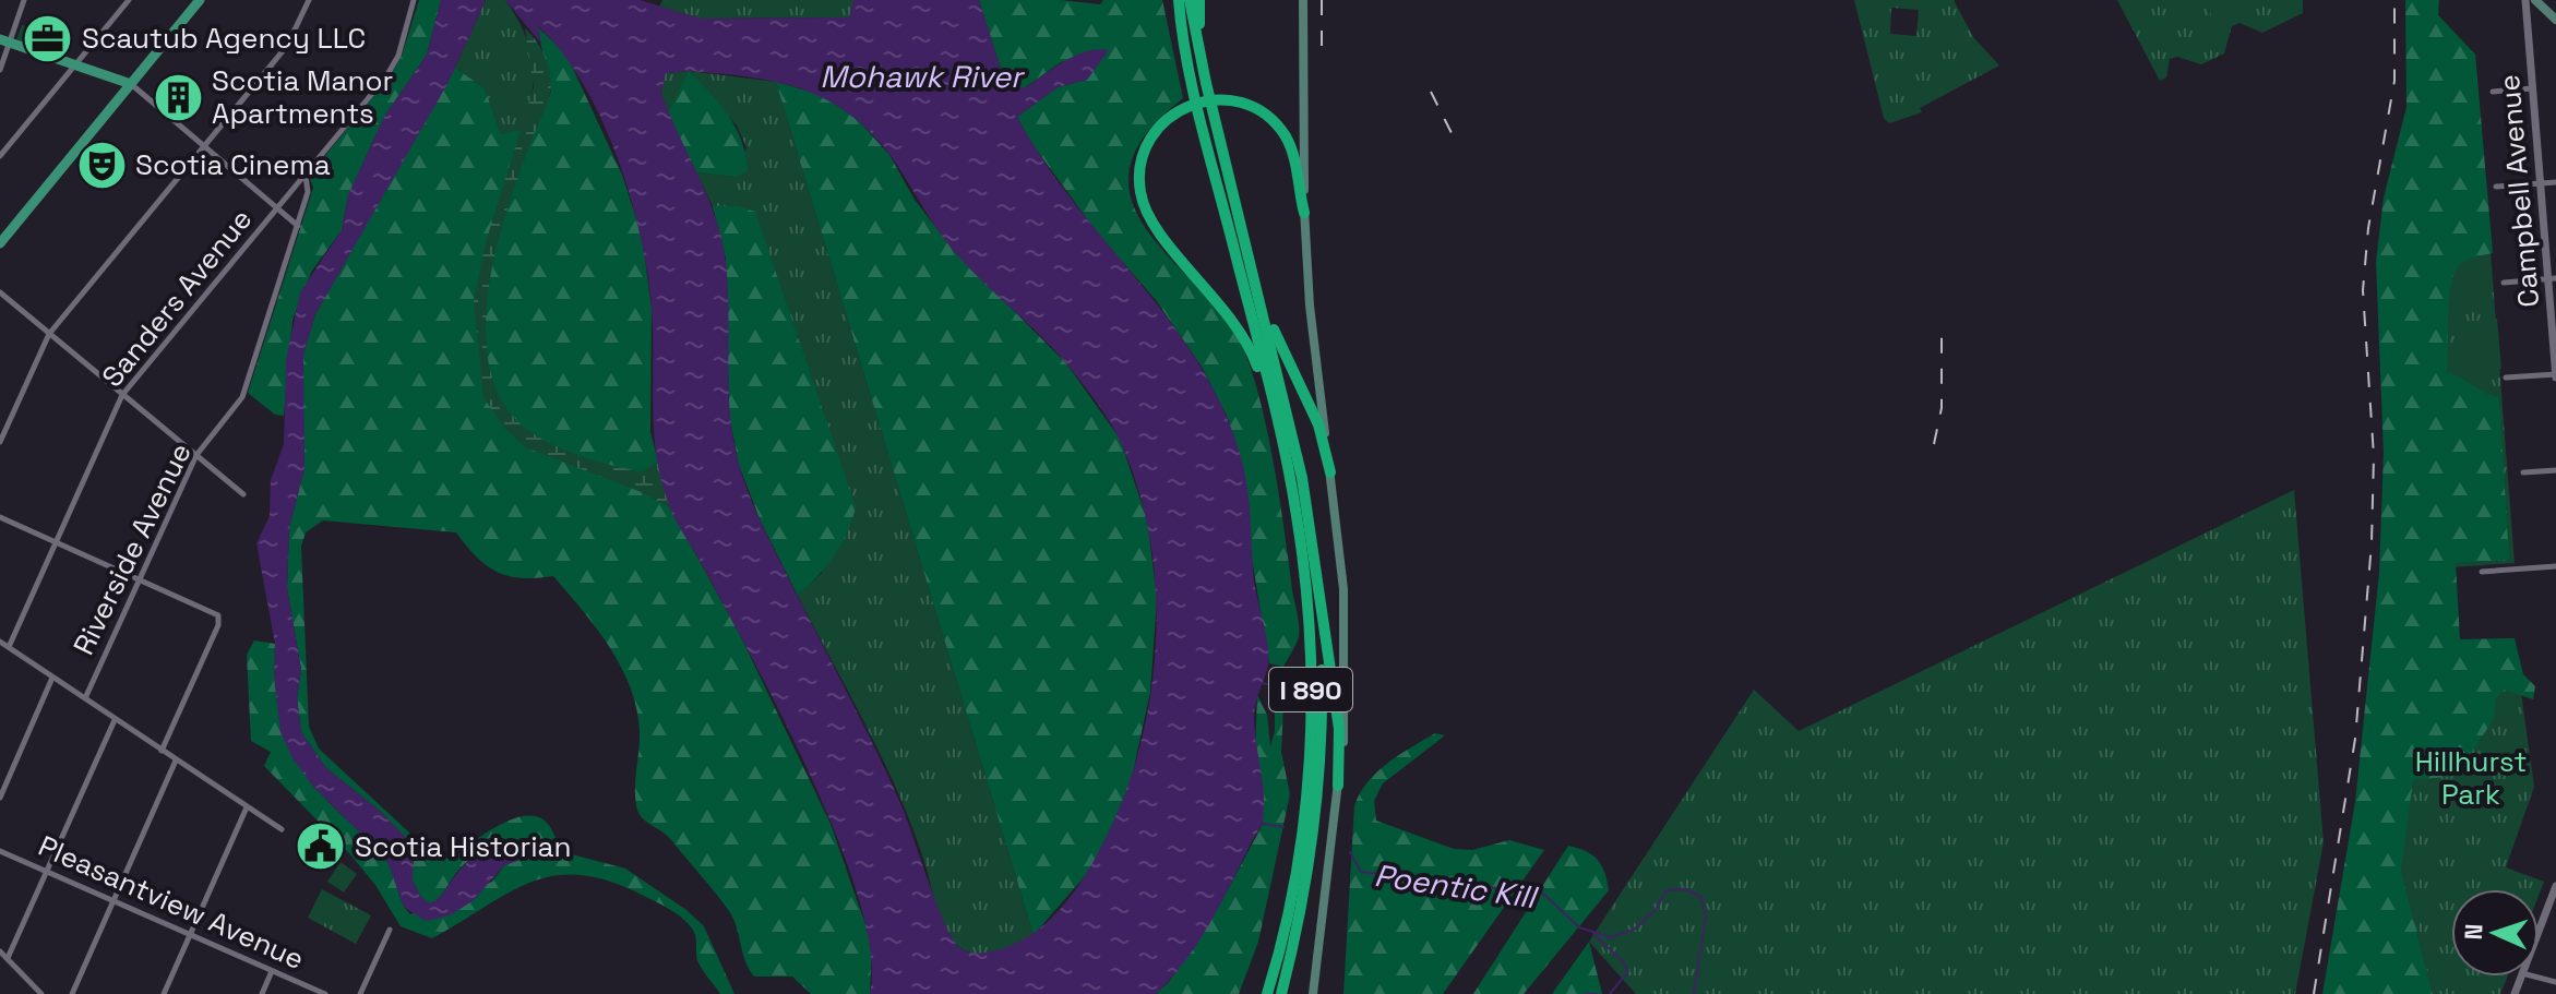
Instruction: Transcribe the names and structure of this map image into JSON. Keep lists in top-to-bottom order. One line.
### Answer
{"streets":{"highway":["I 890"],"street":["Campbell Avenue","Sanders Avenue","Riverside Avenue","Pleasantview Avenue"]},"crossings":[["Sanders Avenue","Riverside Avenue"]],"water":["Mohawk River","Poentic Kill"],"parks":["Hillhurst Park"],"places":{"office":["Scautub Agency LLC"],"building":["Scotia Manor Apartments"],"theatre":["Scotia Cinema"],"public building":["Scotia Historian"]},"north":"left"}
